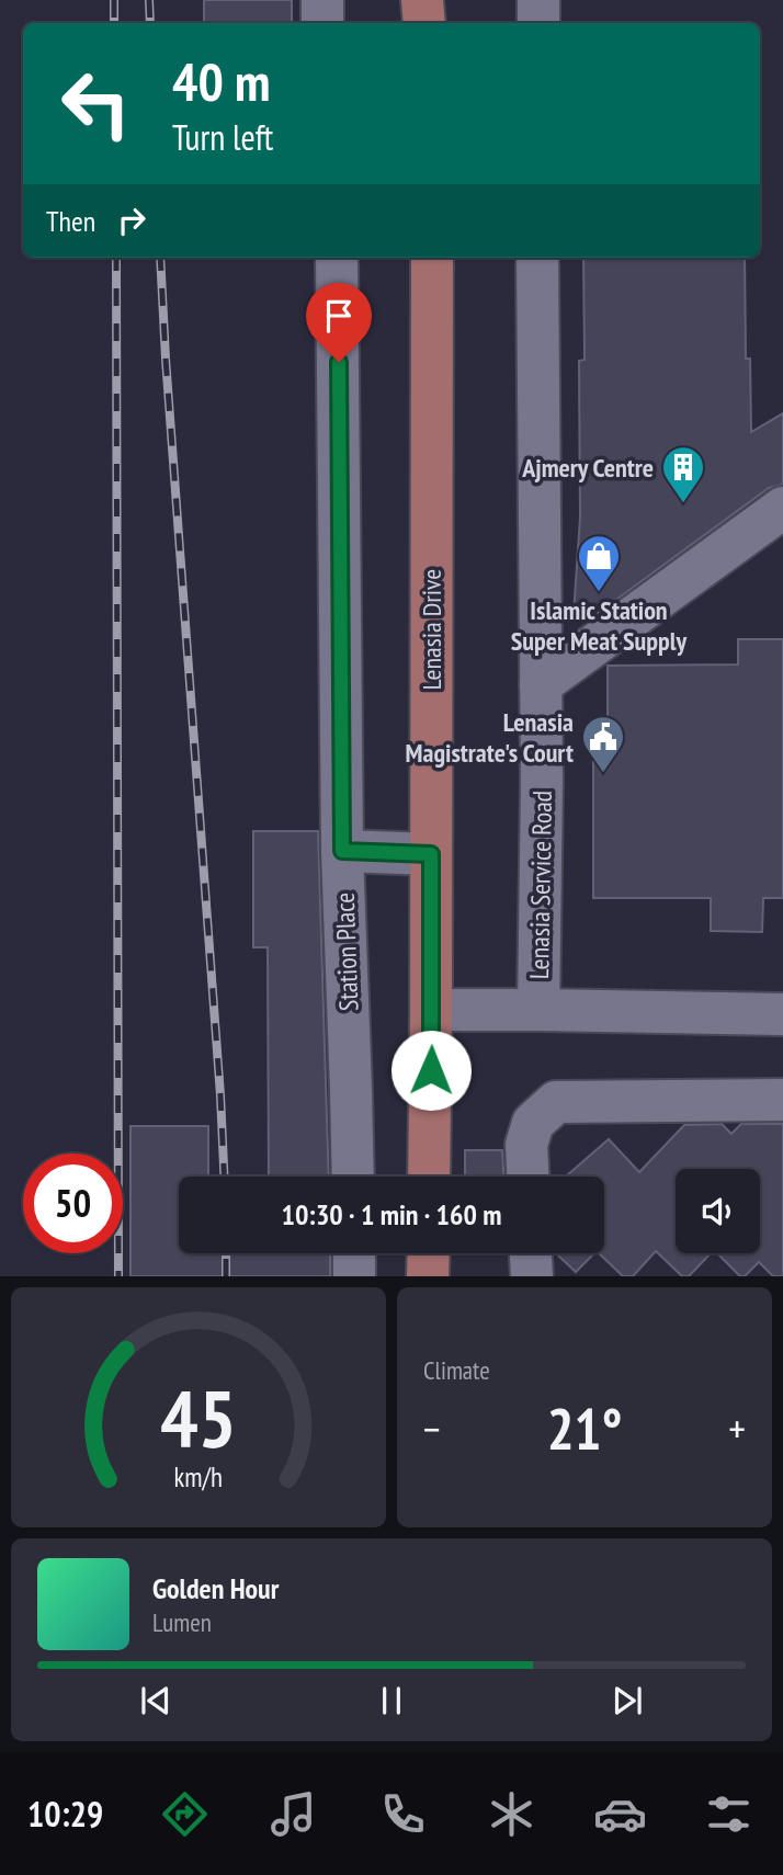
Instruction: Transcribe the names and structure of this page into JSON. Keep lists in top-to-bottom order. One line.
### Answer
{"streets":{"main road":["Lenasia Drive"],"street":["Lenasia Service Road","Station Place"]},"places":{"building":["Ajmery Centre"],"shop":["Islamic Station Super Meat Supply"],"public building":["Lenasia Magistrate's Court"]},"page":{"turn":["40 m","Turn left"],"then":"Then","limit":"50","trip":"10:30 · 1 min · 160 m","tile":"Climate","heat":["−","21°","+"],"song":["Golden Hour","Lumen"],"tabs":"10:29","gauge":["45","km/h"]}}
